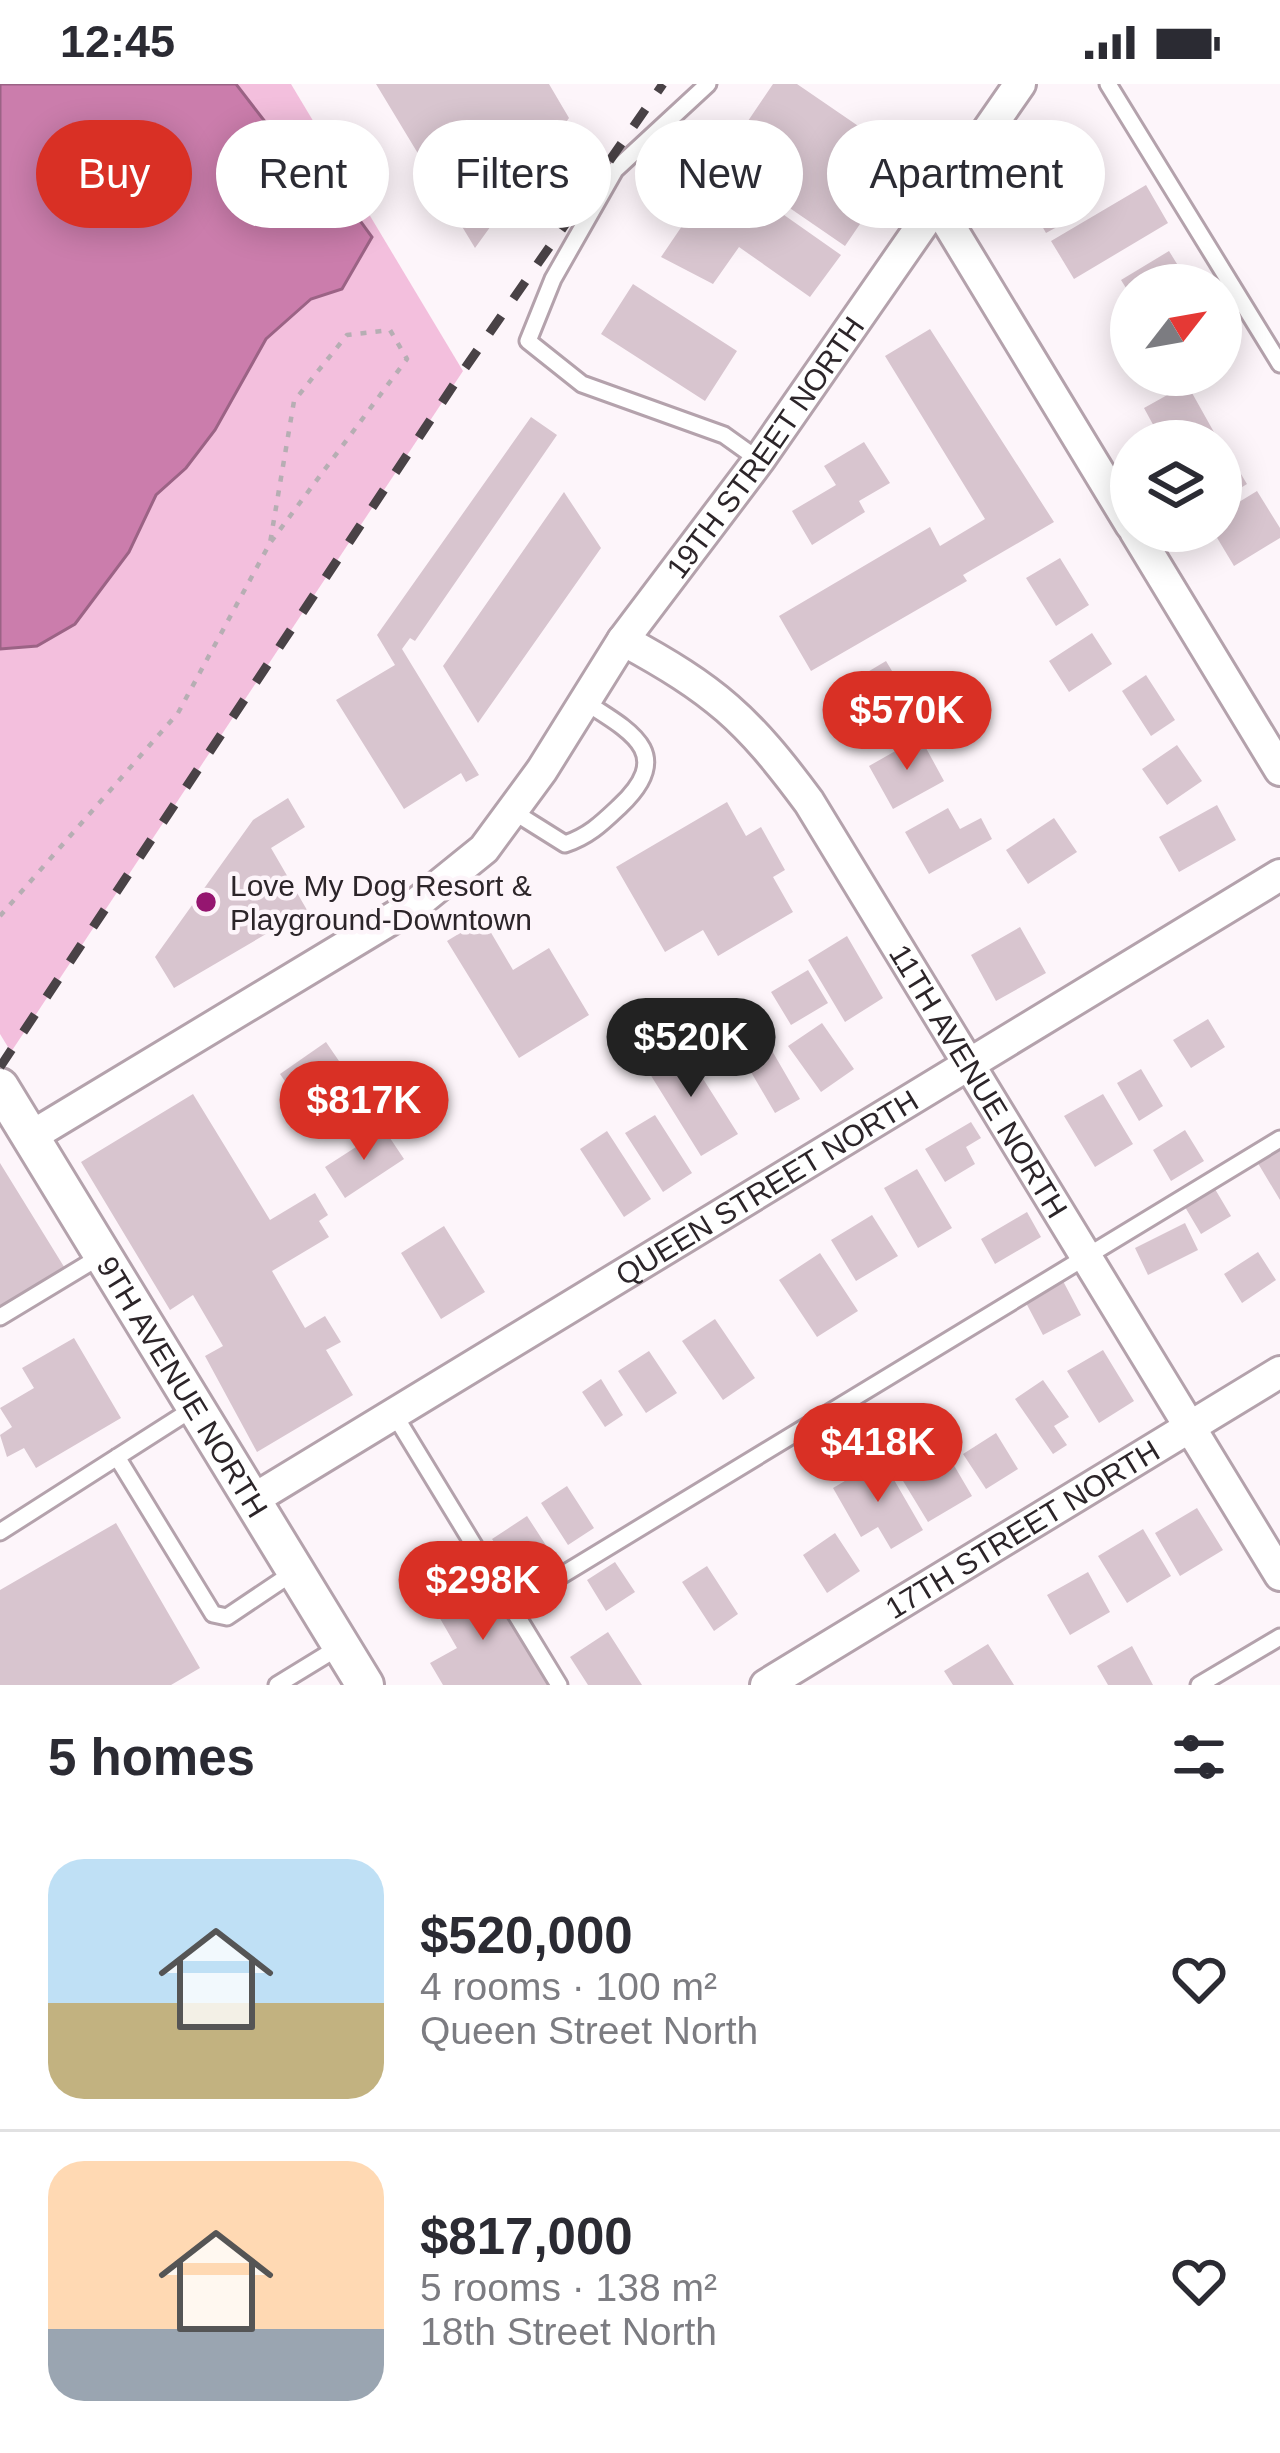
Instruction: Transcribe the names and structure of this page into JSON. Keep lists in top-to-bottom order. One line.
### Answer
{"streets":{"street":["19TH STREET NORTH","11TH AVENUE NORTH","QUEEN STREET NORTH","9TH AVENUE NORTH","17TH STREET NORTH"]},"crossings":[["19TH STREET NORTH","11TH AVENUE NORTH"],["19TH STREET NORTH","9TH AVENUE NORTH"],["11TH AVENUE NORTH","QUEEN STREET NORTH"],["11TH AVENUE NORTH","17TH STREET NORTH"],["QUEEN STREET NORTH","9TH AVENUE NORTH"]],"places":["Love My Dog Resort & Playground-Downtown"],"north":"top right","page":{"status":"12:45","chip":["Buy","Rent","Filters","New","Apartment"],"price":["$570K","$520K","$817K","$418K","$298K"],"heading":"5 homes","list":[{"name":"$520,000","note":"4 rooms · 100 m² · Queen Street North"},{"name":"$817,000","note":"5 rooms · 138 m² · 18th Street North"}]}}
